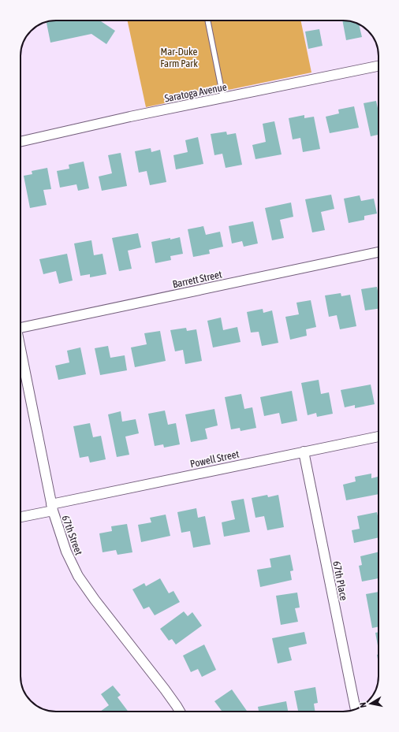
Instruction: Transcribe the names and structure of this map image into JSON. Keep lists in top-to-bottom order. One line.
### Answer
{"streets":{"street":["Saratoga Avenue","Barrett Street","Powell Street","67th Street","67th Place"]},"crossings":[["Powell Street","67th Street"],["Powell Street","67th Place"]],"parks":["Mar-Duke Farm Park"],"north":"left"}
